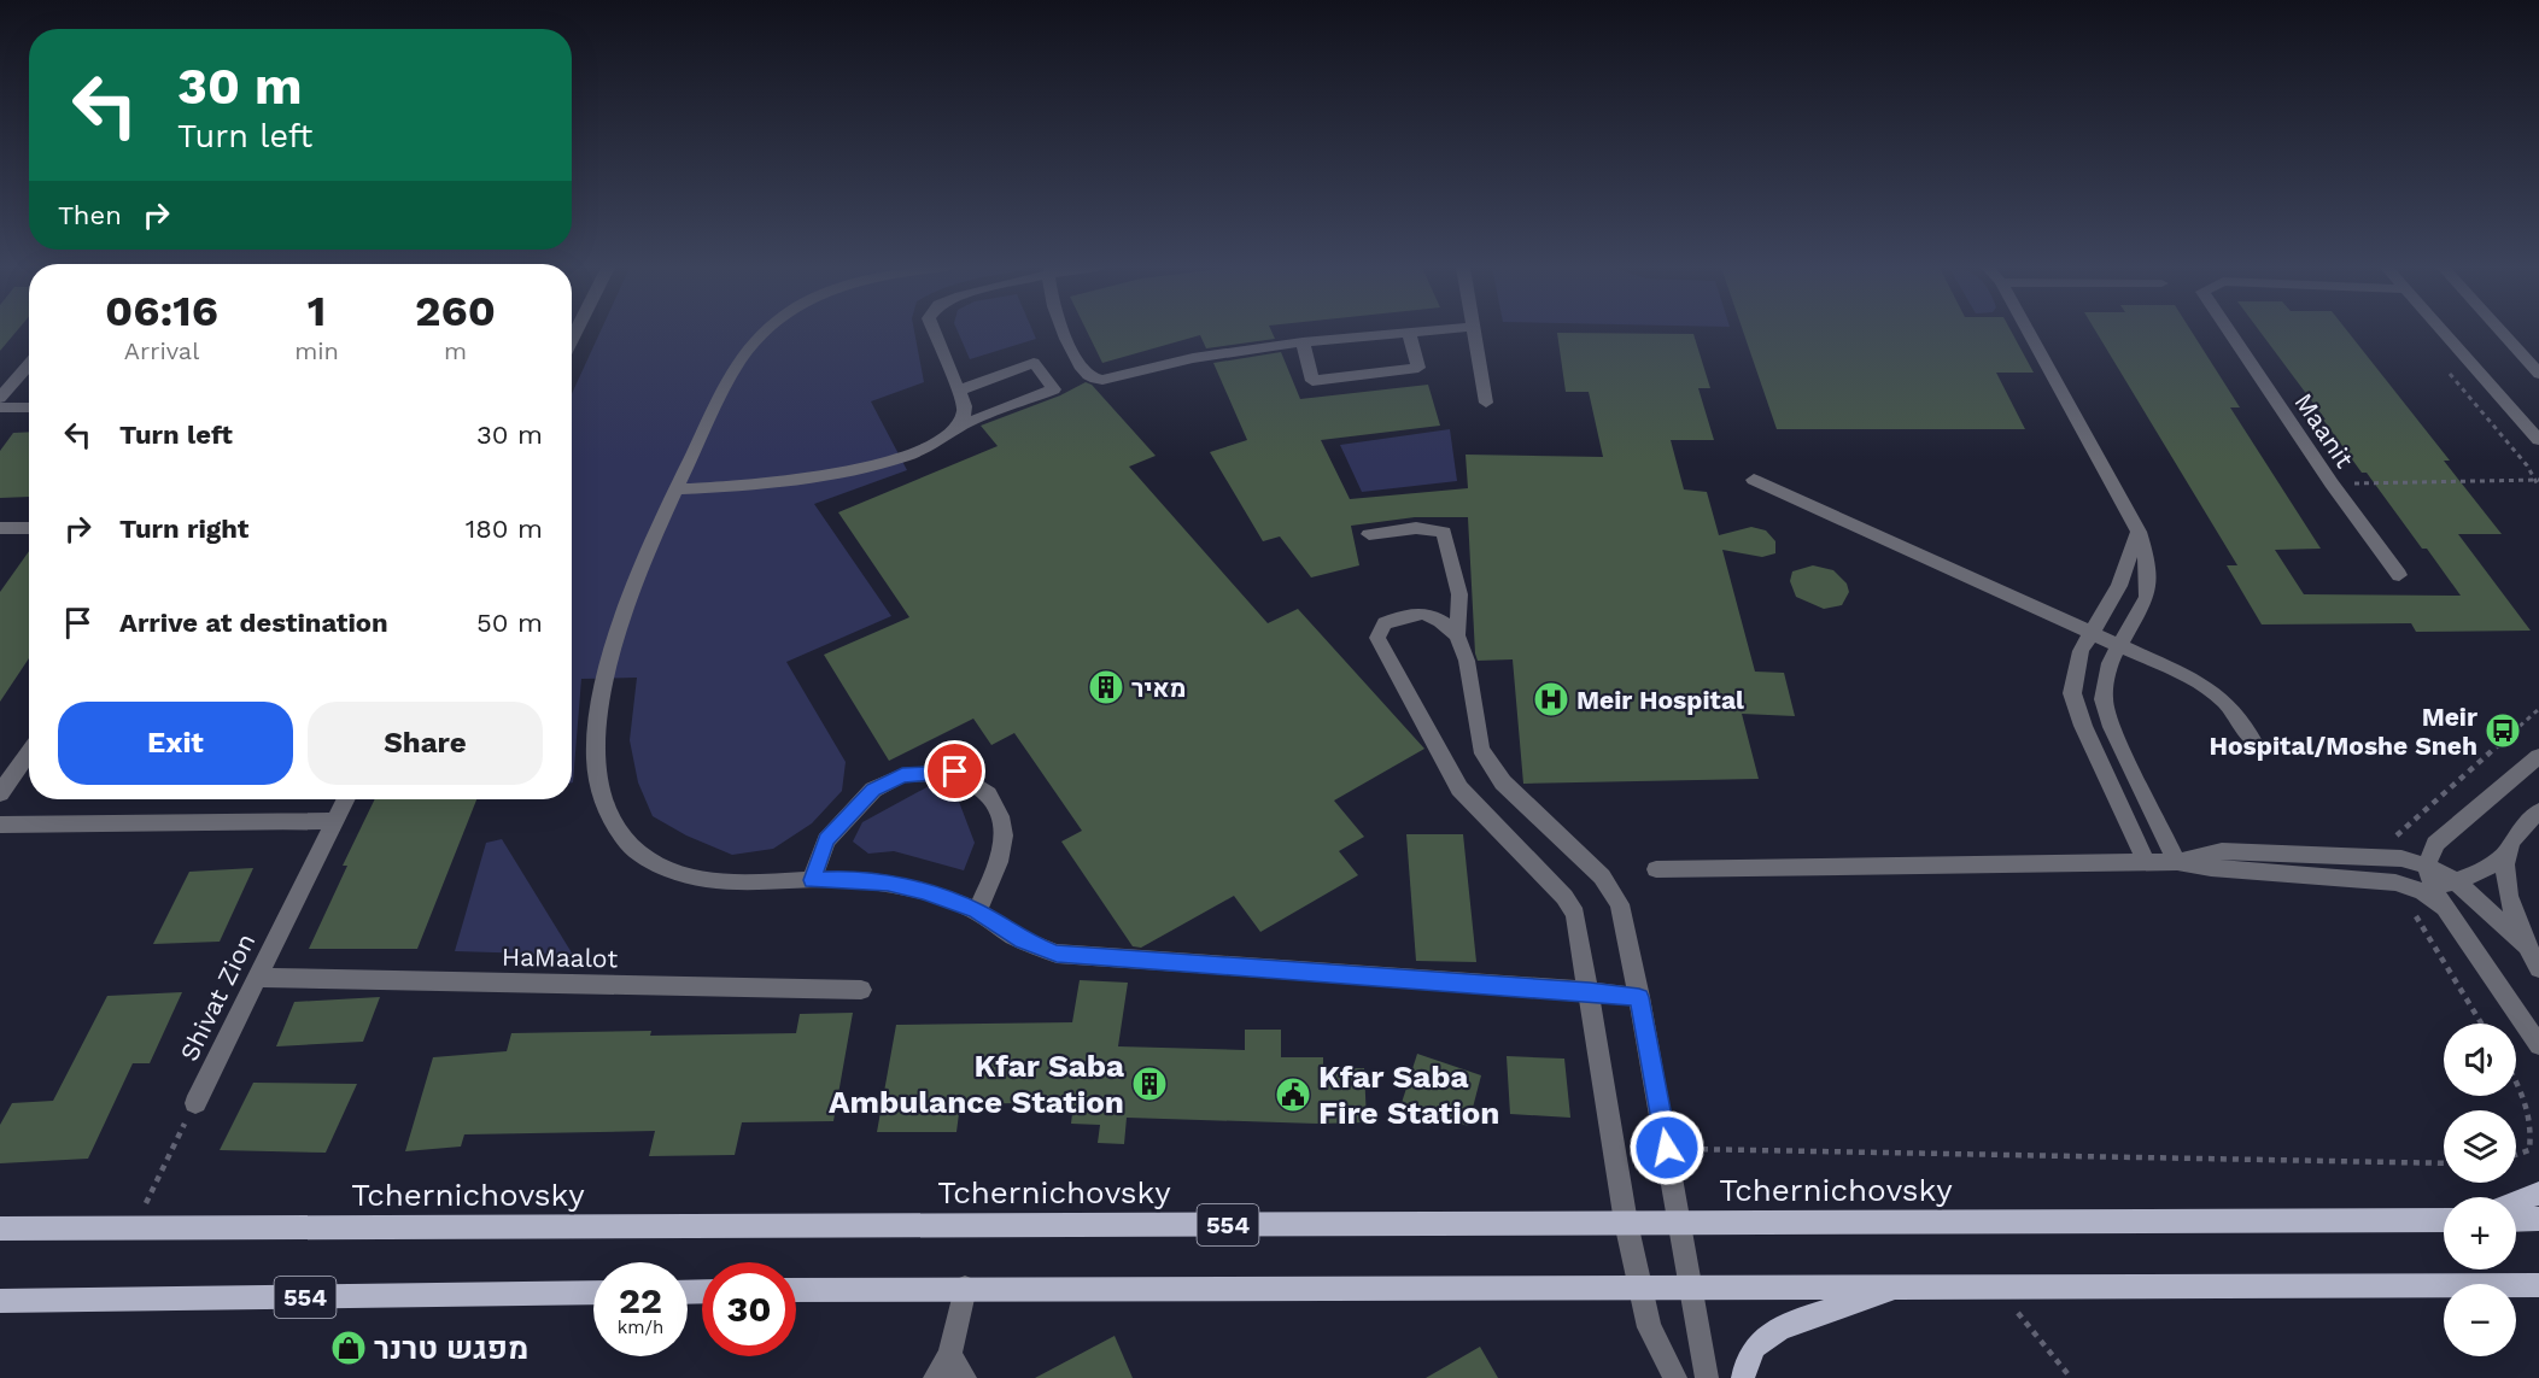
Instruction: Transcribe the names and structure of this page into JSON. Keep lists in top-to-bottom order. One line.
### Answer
{"streets":{"main road":["Tchernichovsky","554"],"street":["Maanit","HaMaalot","Shivat Zion"]},"crossings":[["HaMaalot","Shivat Zion"],["Shivat Zion","Tchernichovsky"]],"places":{"building":["מאיר","Kfar Saba Ambulance Station"],"hospital":["Meir Hospital"],"bus stop":["Meir Hospital/Moshe Sneh"],"public building":["Kfar Saba Fire Station"],"shop":["מפגש טרנר"]},"page":{"turn":["30 m","Turn left"],"then":"Then","eta":["06:16","Arrival","1","min","260","m"],"list":[{"name":"Turn left","value":"30 m"},{"name":"Turn right","value":"180 m"},{"name":"Arrive at destination","value":"50 m"}],"buttons":["Exit","Share"],"map_buttons":["+","−"],"speed":"22 km/h","limit":"30"}}
